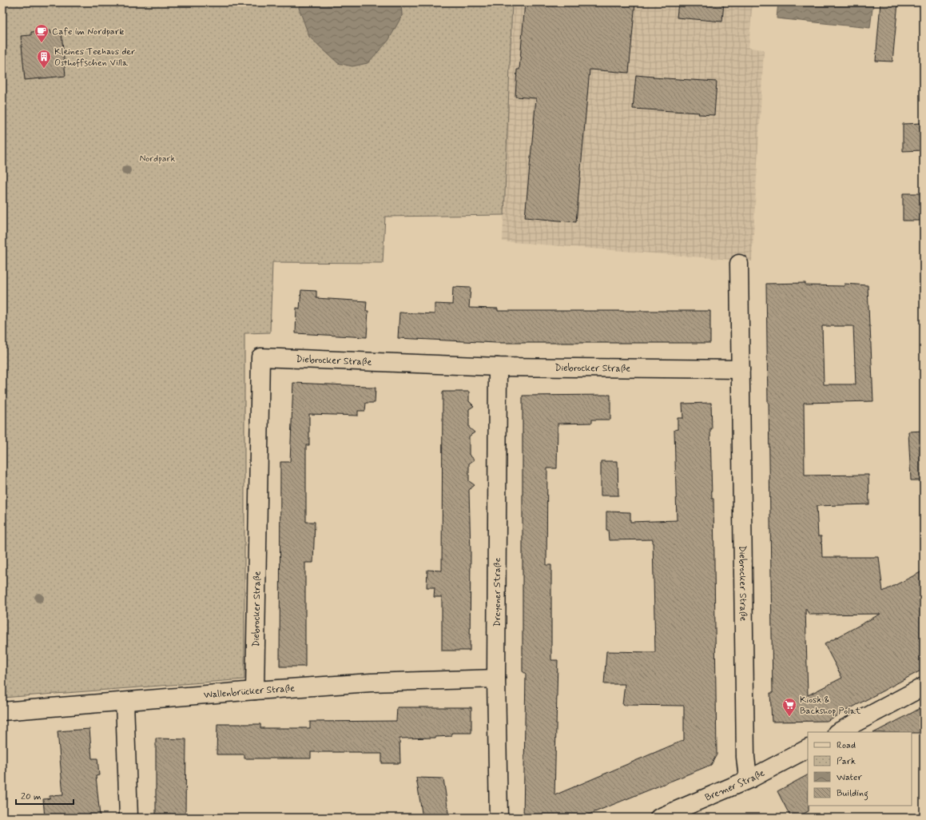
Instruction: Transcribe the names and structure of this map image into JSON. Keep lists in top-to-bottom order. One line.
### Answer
{"streets":{"street":["Diebrocker Straße","Dreyener Straße","Wallenbrücker Straße","Bremer Straße"]},"crossings":[["Diebrocker Straße","Dreyener Straße"],["Diebrocker Straße","Wallenbrücker Straße"],["Diebrocker Straße","Bremer Straße"],["Dreyener Straße","Wallenbrücker Straße"]],"parks":["Nordpark"],"places":{"cafe":["Cafe im Nordpark"],"building":["Kleines Teehaus der Osthoffschen Villa"],"supermarket":["Kiosk & Backshop Polat"]},"legend":["Road","Park","Water","Building"],"scale_bar":"20 m"}
